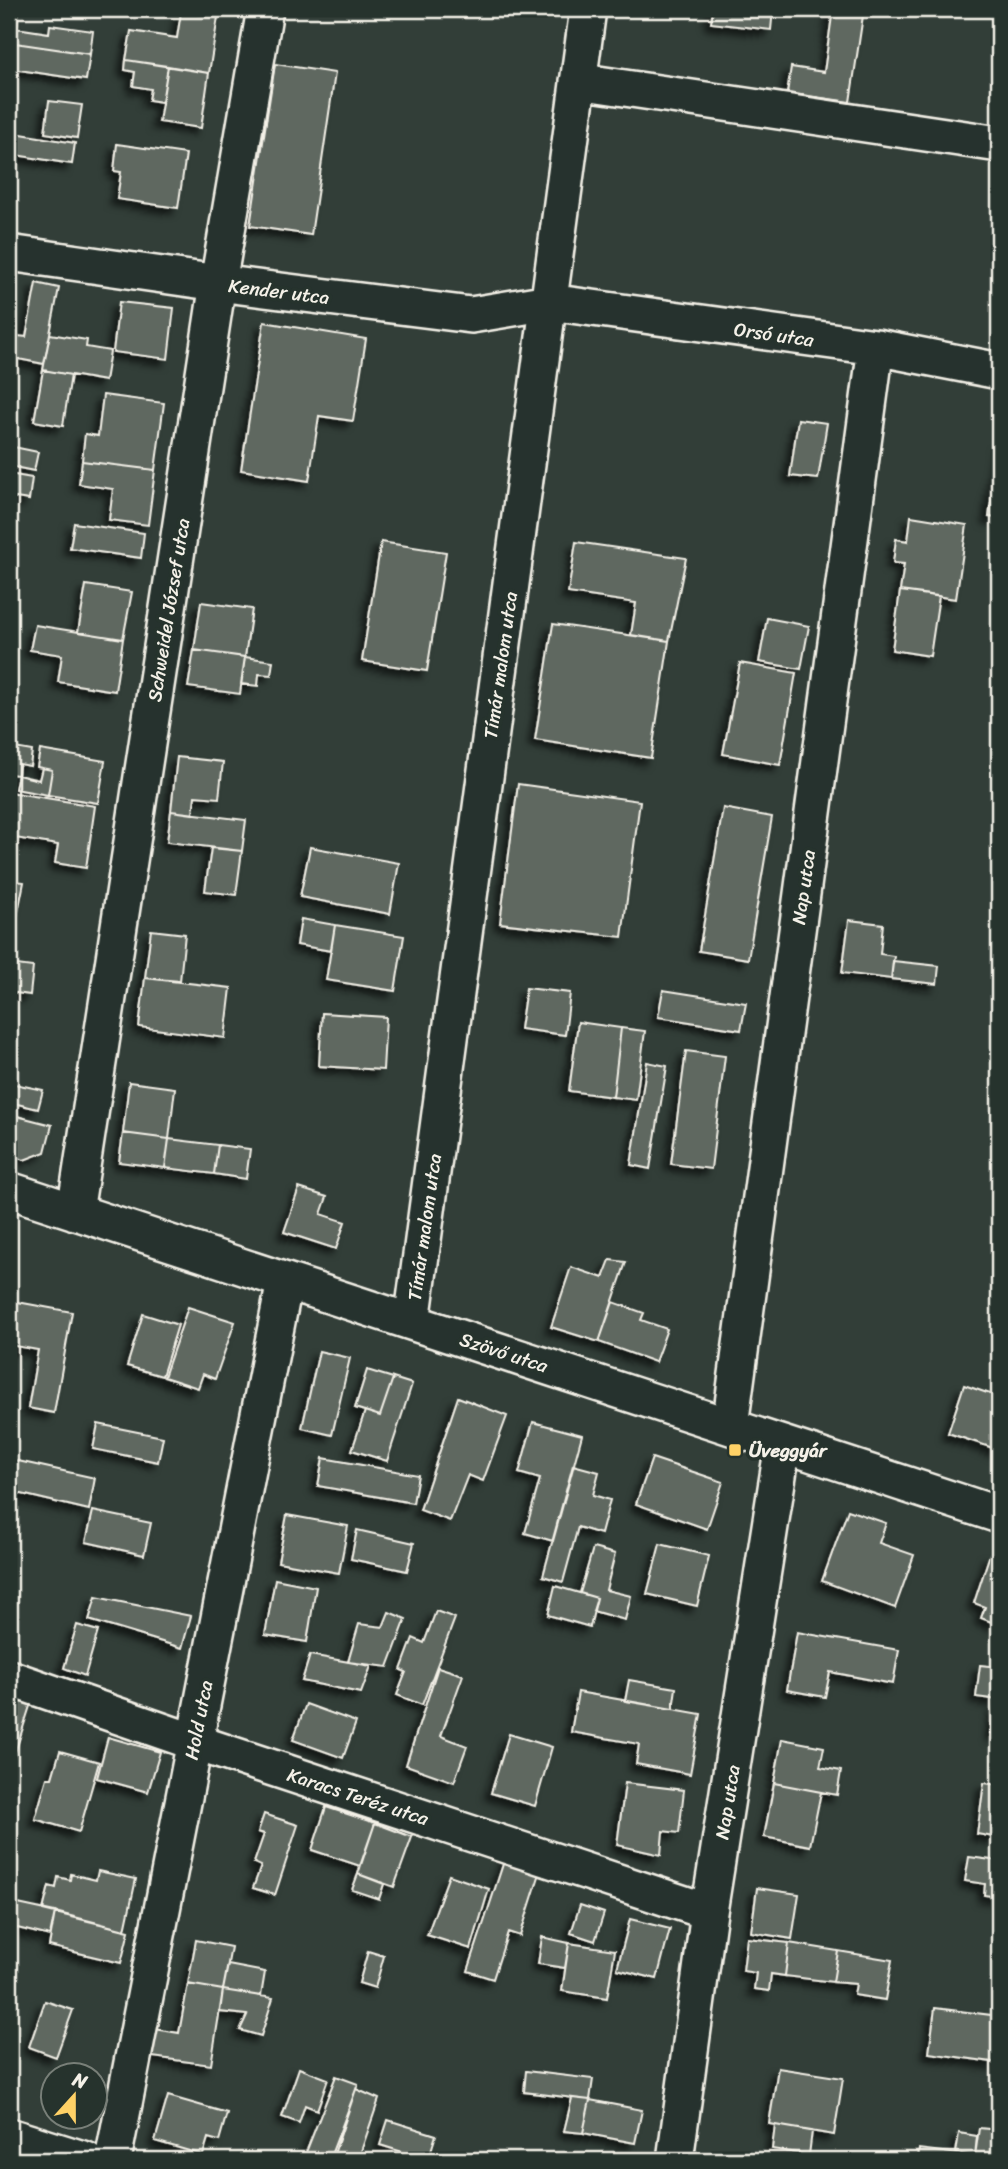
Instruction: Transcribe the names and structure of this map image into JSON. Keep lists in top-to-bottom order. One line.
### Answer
{"streets":{"street":["Kender utca","Orsó utca","Schweidel József utca","Tímár malom utca","Nap utca","Szövő utca","Hold utca","Karacs Teréz utca"]},"crossings":[["Kender utca","Orsó utca"],["Kender utca","Schweidel József utca"],["Kender utca","Tímár malom utca"],["Orsó utca","Tímár malom utca"],["Orsó utca","Nap utca"],["Schweidel József utca","Szövő utca"],["Tímár malom utca","Szövő utca"],["Nap utca","Szövő utca"],["Nap utca","Karacs Teréz utca"],["Szövő utca","Hold utca"],["Hold utca","Karacs Teréz utca"]],"places":{"transit":["Üveggyár"]},"north":"top"}
